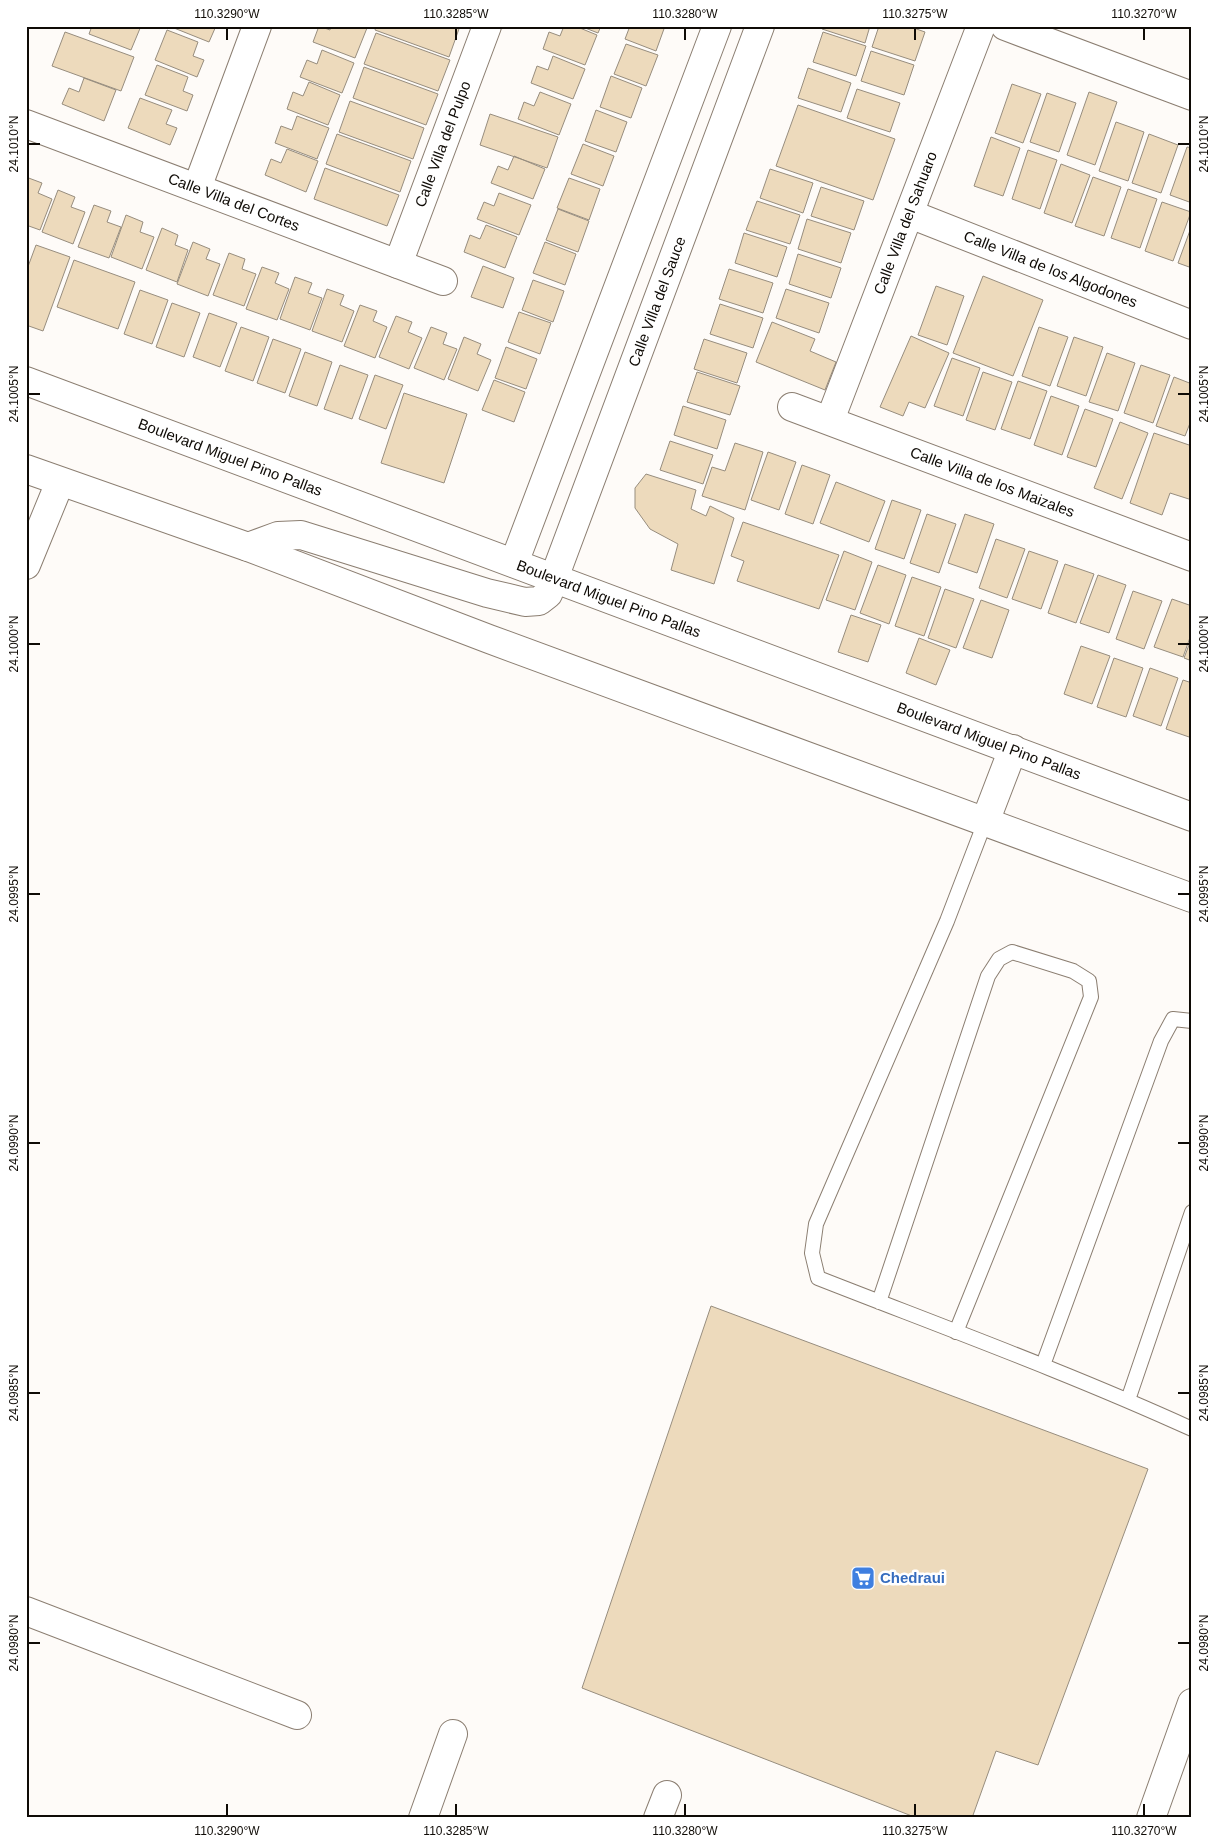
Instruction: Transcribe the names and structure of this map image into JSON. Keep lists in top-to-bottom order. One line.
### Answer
{"streets":{"street":["Calle Villa del Pulpo","Calle Villa del Cortes","Calle Villa del Sahuaro","Calle Villa de los Algodones","Calle Villa del Sauce","Boulevard Miguel Pino Pallas","Calle Villa de los Maizales"]},"crossings":[["Calle Villa del Pulpo","Calle Villa del Cortes"],["Calle Villa del Sahuaro","Calle Villa de los Algodones"],["Calle Villa del Sahuaro","Calle Villa de los Maizales"],["Calle Villa del Sauce","Boulevard Miguel Pino Pallas"]],"places":{"supermarket":["Chedraui"]},"coordinates":["110.3290°W","110.3285°W","110.3280°W","110.3275°W","110.3270°W","24.1010°N","24.1005°N","24.1000°N","24.0995°N","24.0990°N","24.0985°N","24.0980°N"]}
